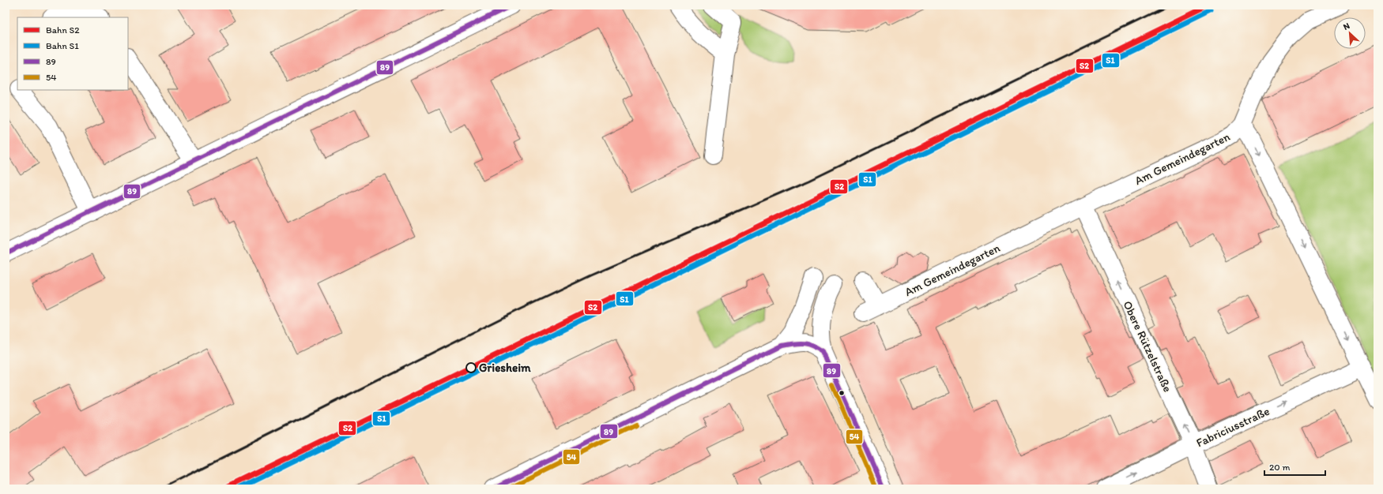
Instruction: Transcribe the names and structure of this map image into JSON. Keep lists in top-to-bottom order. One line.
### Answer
{"streets":{"street":["Am Gemeindegarten","Obere Rützelstraße","Fabriciusstraße"]},"crossings":[["Am Gemeindegarten","Obere Rützelstraße"],["Am Gemeindegarten","Fabriciusstraße"],["Obere Rützelstraße","Fabriciusstraße"]],"one_way":["Am Gemeindegarten","Obere Rützelstraße","Fabriciusstraße"],"places":["Griesheim"],"lines":["rail line S2","transit line 89","rail line S1","transit line 54"],"legend":["Bahn S2","Bahn S1","89","54"],"scale_bar":"20 m","north":"top left"}
